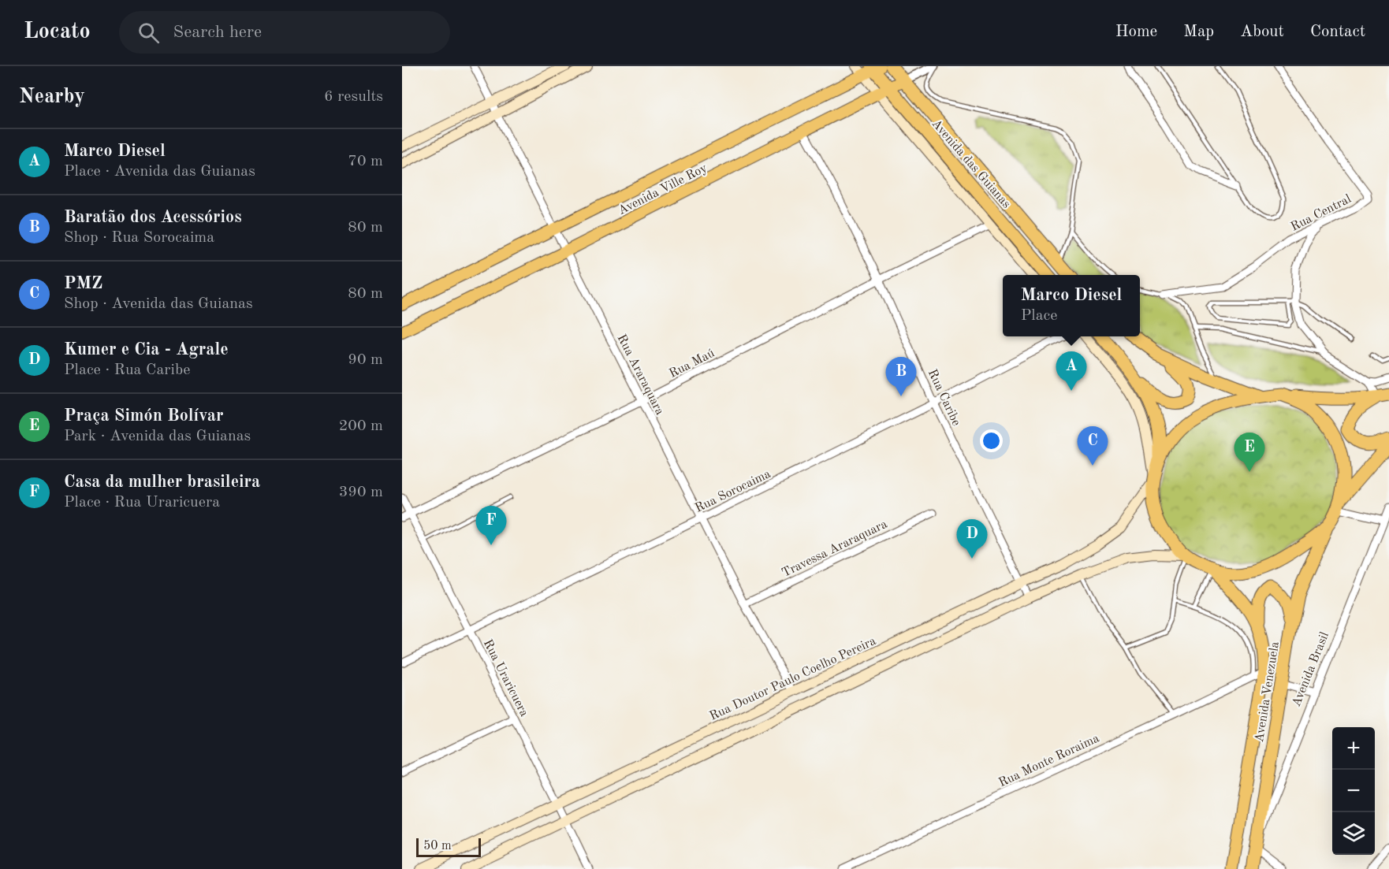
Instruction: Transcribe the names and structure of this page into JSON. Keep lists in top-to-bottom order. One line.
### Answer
{"streets":{"highway":["Avenida das Guianas","Avenida Venezuela"],"main road":["Avenida Ville Roy","Rua Doutor Paulo Coelho Pereira"],"street":["Rua Central","Rua Maú","Rua Araraquara","Rua Caribe","Rua Sorocaima","Travessa Araraquara","Avenida Brasil","Rua Uraricuera","Rua Monte Roraima"]},"crossings":[["Avenida das Guianas","Avenida Ville Roy"],["Avenida das Guianas","Rua Maú"],["Avenida Ville Roy","Rua Araraquara"],["Avenida Ville Roy","Rua Caribe"],["Rua Maú","Rua Araraquara"],["Rua Maú","Rua Caribe"],["Rua Maú","Rua Uraricuera"],["Rua Araraquara","Rua Sorocaima"],["Rua Araraquara","Travessa Araraquara"],["Rua Araraquara","Rua Doutor Paulo Coelho Pereira"],["Rua Caribe","Rua Sorocaima"],["Rua Caribe","Rua Doutor Paulo Coelho Pereira"],["Rua Sorocaima","Rua Uraricuera"],["Avenida Brasil","Avenida Venezuela"],["Rua Uraricuera","Rua Doutor Paulo Coelho Pereira"],["Avenida Venezuela","Rua Monte Roraima"]],"scale_bar":"50 m","page":{"header":"Locato","search":"Search here","nav":["Home","Map","About","Contact"],"heading":["Nearby","6 results"],"list":[{"mark":"A","name":"Marco Diesel","note":"Place · Avenida das Guianas","value":"70 m"},{"mark":"B","name":"Baratão dos Acessórios","note":"Shop · Rua Sorocaima","value":"80 m"},{"mark":"C","name":"PMZ","note":"Shop · Avenida das Guianas","value":"80 m"},{"mark":"D","name":"Kumer e Cia - Agrale","note":"Place · Rua Caribe","value":"90 m"},{"mark":"E","name":"Praça Simón Bolívar","note":"Park · Avenida das Guianas","value":"200 m"},{"mark":"F","name":"Casa da mulher brasileira","note":"Place · Rua Uraricuera","value":"390 m"}],"popup":["Marco Diesel","Place"],"pins":["A","B","C","E","F","D"],"map_buttons":["+","−"],"scale":"50 m"}}
